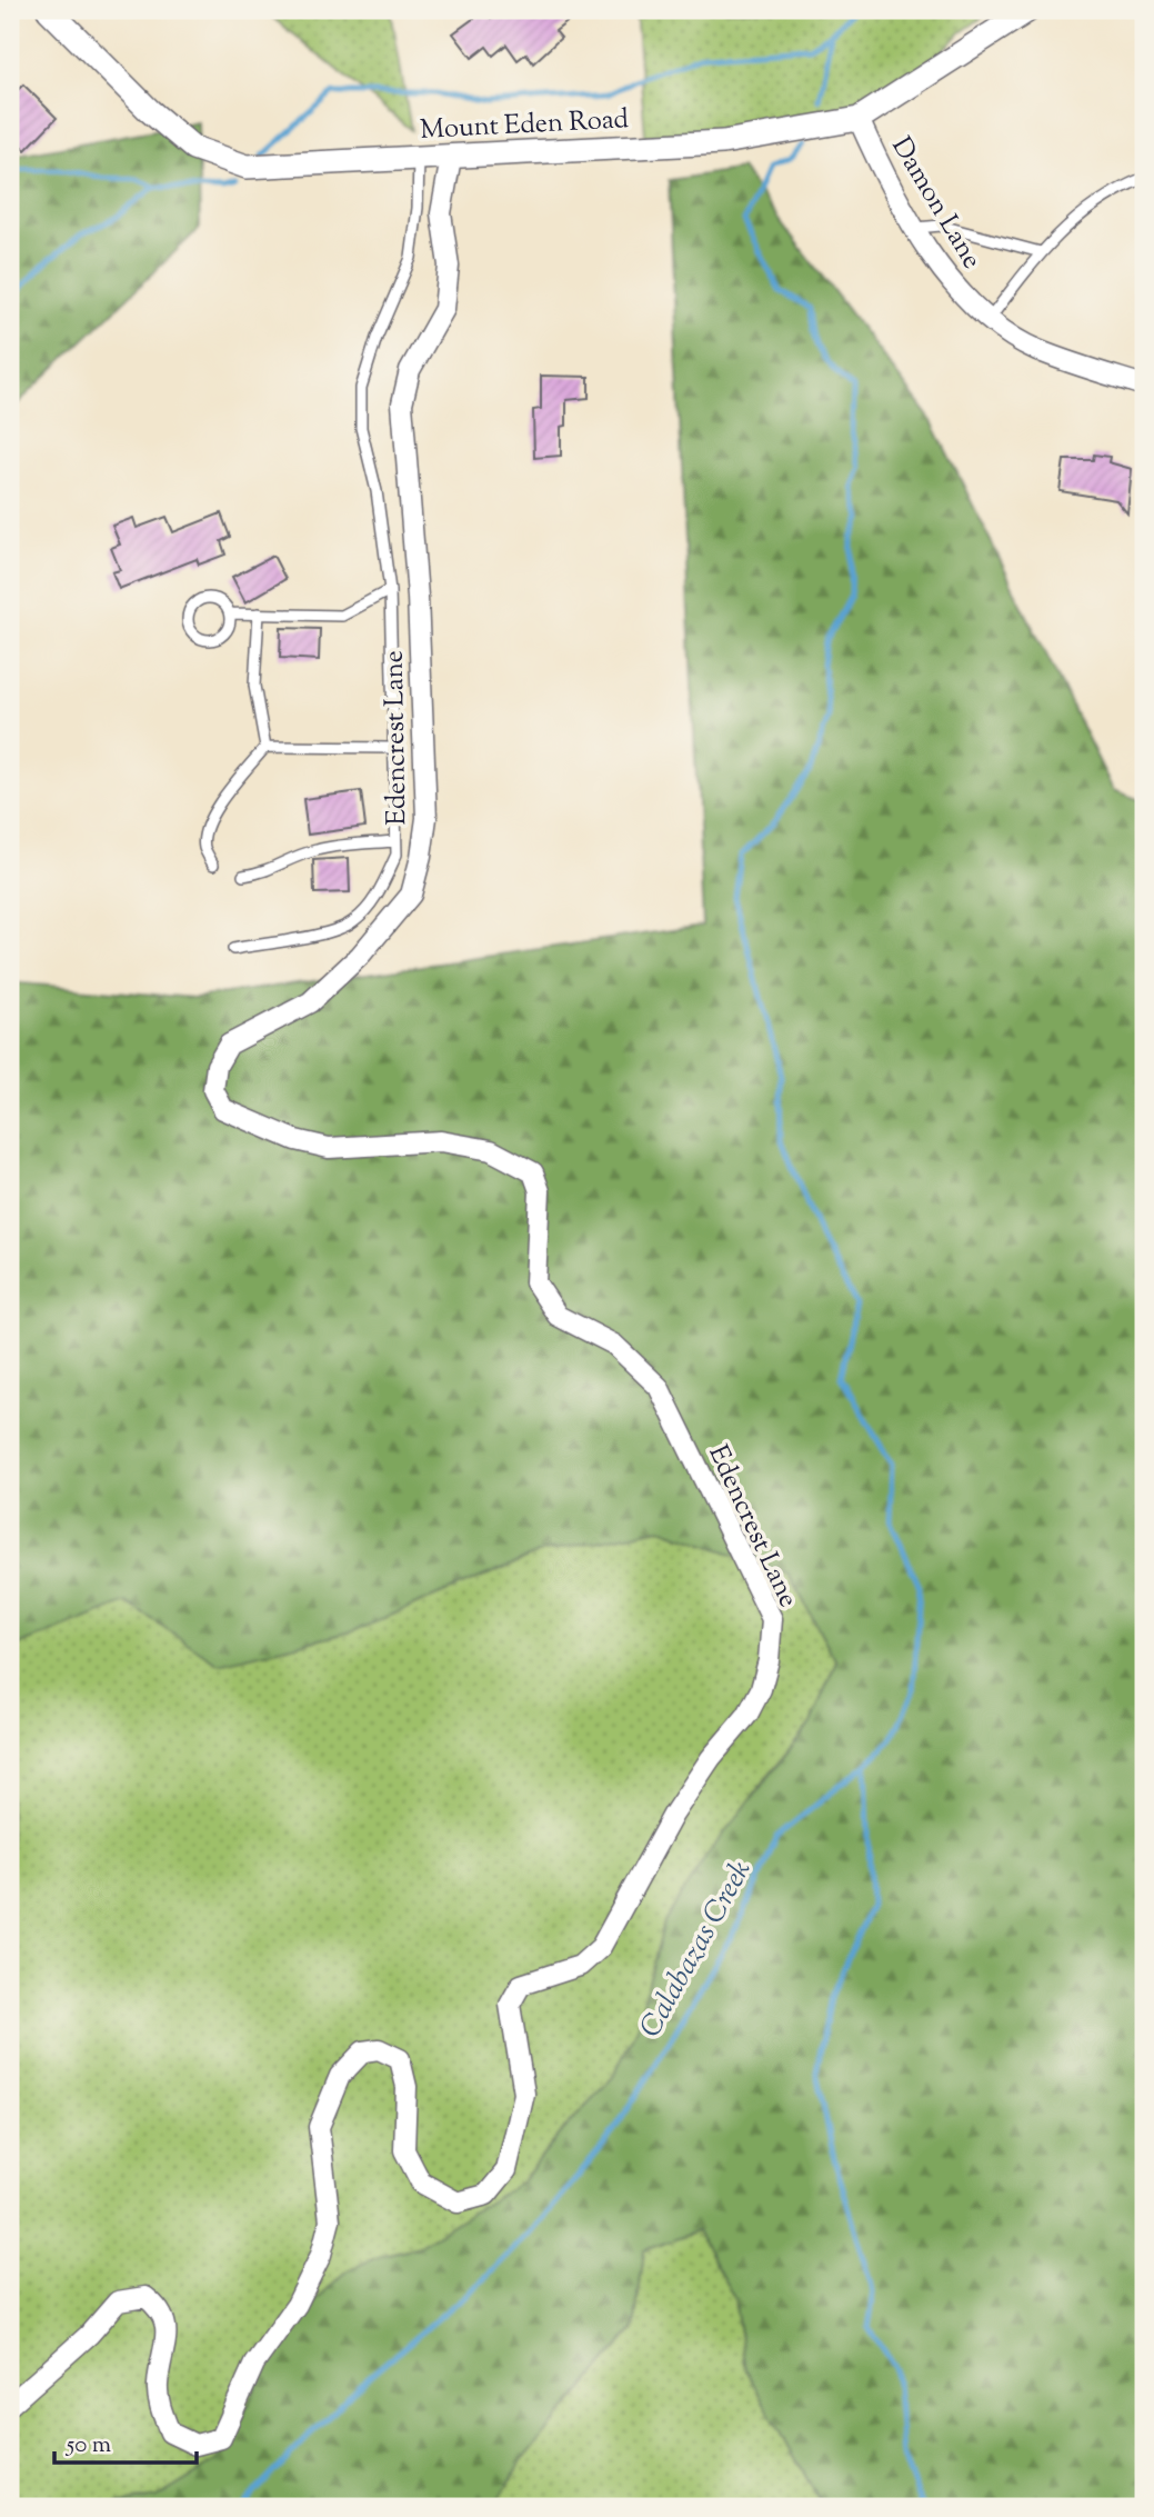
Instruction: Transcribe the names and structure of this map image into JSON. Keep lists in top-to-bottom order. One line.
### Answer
{"streets":{"street":["Mount Eden Road","Damon Lane","Edencrest Lane"]},"crossings":[["Mount Eden Road","Damon Lane"],["Mount Eden Road","Edencrest Lane"]],"water":["Calabazas Creek"],"scale_bar":"50 m"}
